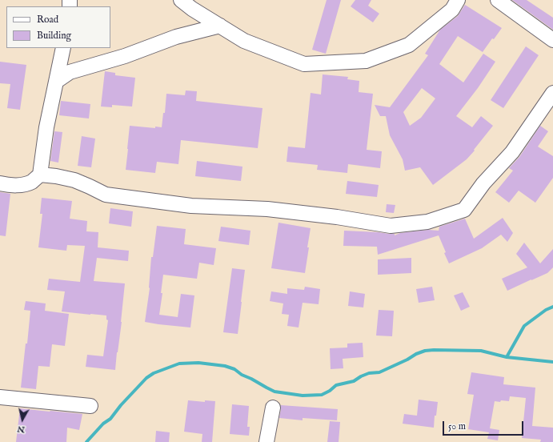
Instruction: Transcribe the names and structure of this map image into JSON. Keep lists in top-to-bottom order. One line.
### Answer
{"legend":["Road","Building"],"scale_bar":"50 m","north":"bottom"}
